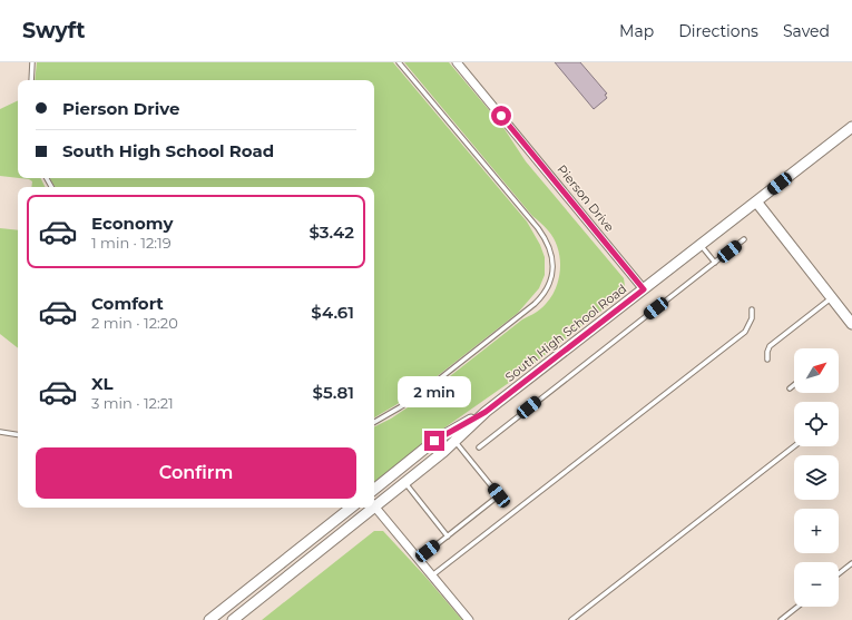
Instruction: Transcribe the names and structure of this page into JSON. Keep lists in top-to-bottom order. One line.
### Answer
{"streets":{"street":["Pierson Drive","South High School Road"]},"crossings":[["Pierson Drive","South High School Road"]],"north":"top right","page":{"header":"Swyft","nav":["Map","Directions","Saved"],"banner":["Pierson Drive","South High School Road"],"list":[{"name":"Economy","note":"1 min · 12:19","value":"$3.42"},{"name":"Comfort","note":"2 min · 12:20","value":"$4.61"},{"name":"XL","note":"3 min · 12:21","value":"$5.81"}],"map_buttons":["+","−"],"bubble":"2 min","buttons":"Confirm"}}
